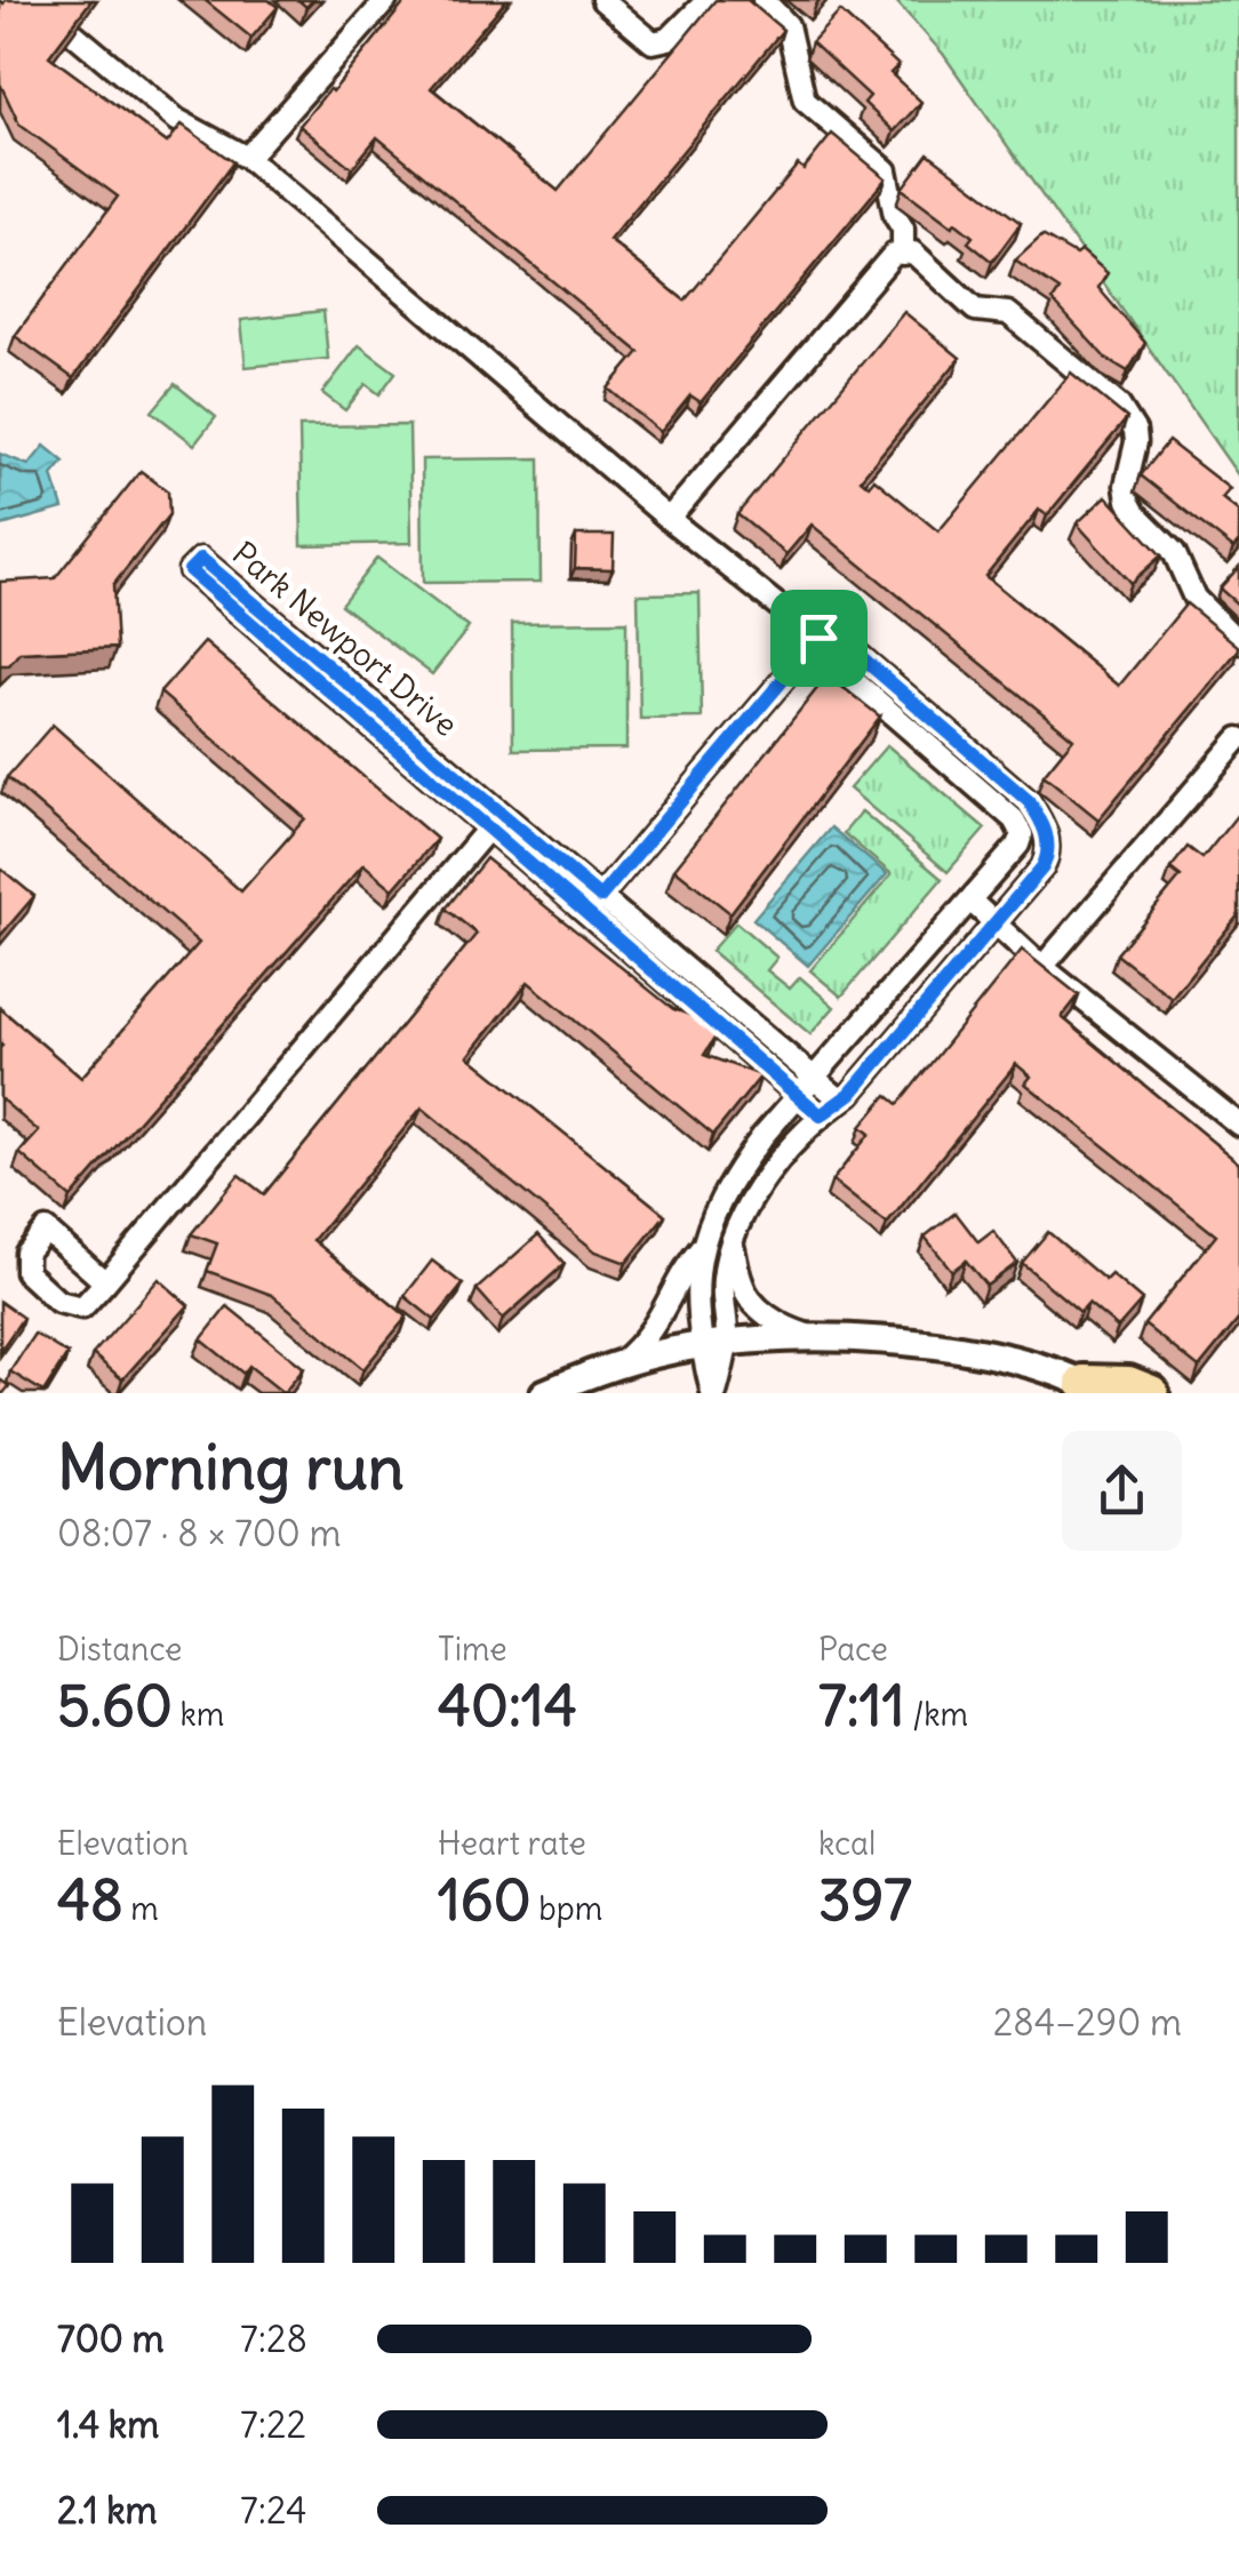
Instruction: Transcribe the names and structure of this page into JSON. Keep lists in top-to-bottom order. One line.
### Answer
{"streets":{"street":["Park Newport Drive"]},"page":{"heading":["Morning run","08:07 · 8 × 700 m"],"stats":[["Distance","5.60 km"],["Time","40:14"],["Pace","7:11 /km"],["Elevation","48 m"],["Heart rate","160 bpm"],["kcal","397"]],"chart":["Elevation","284–290 m"],"list":[{"name":"700 m","note":"7:28"},{"name":"1.4 km","note":"7:22"},{"name":"2.1 km","note":"7:24"}]}}
